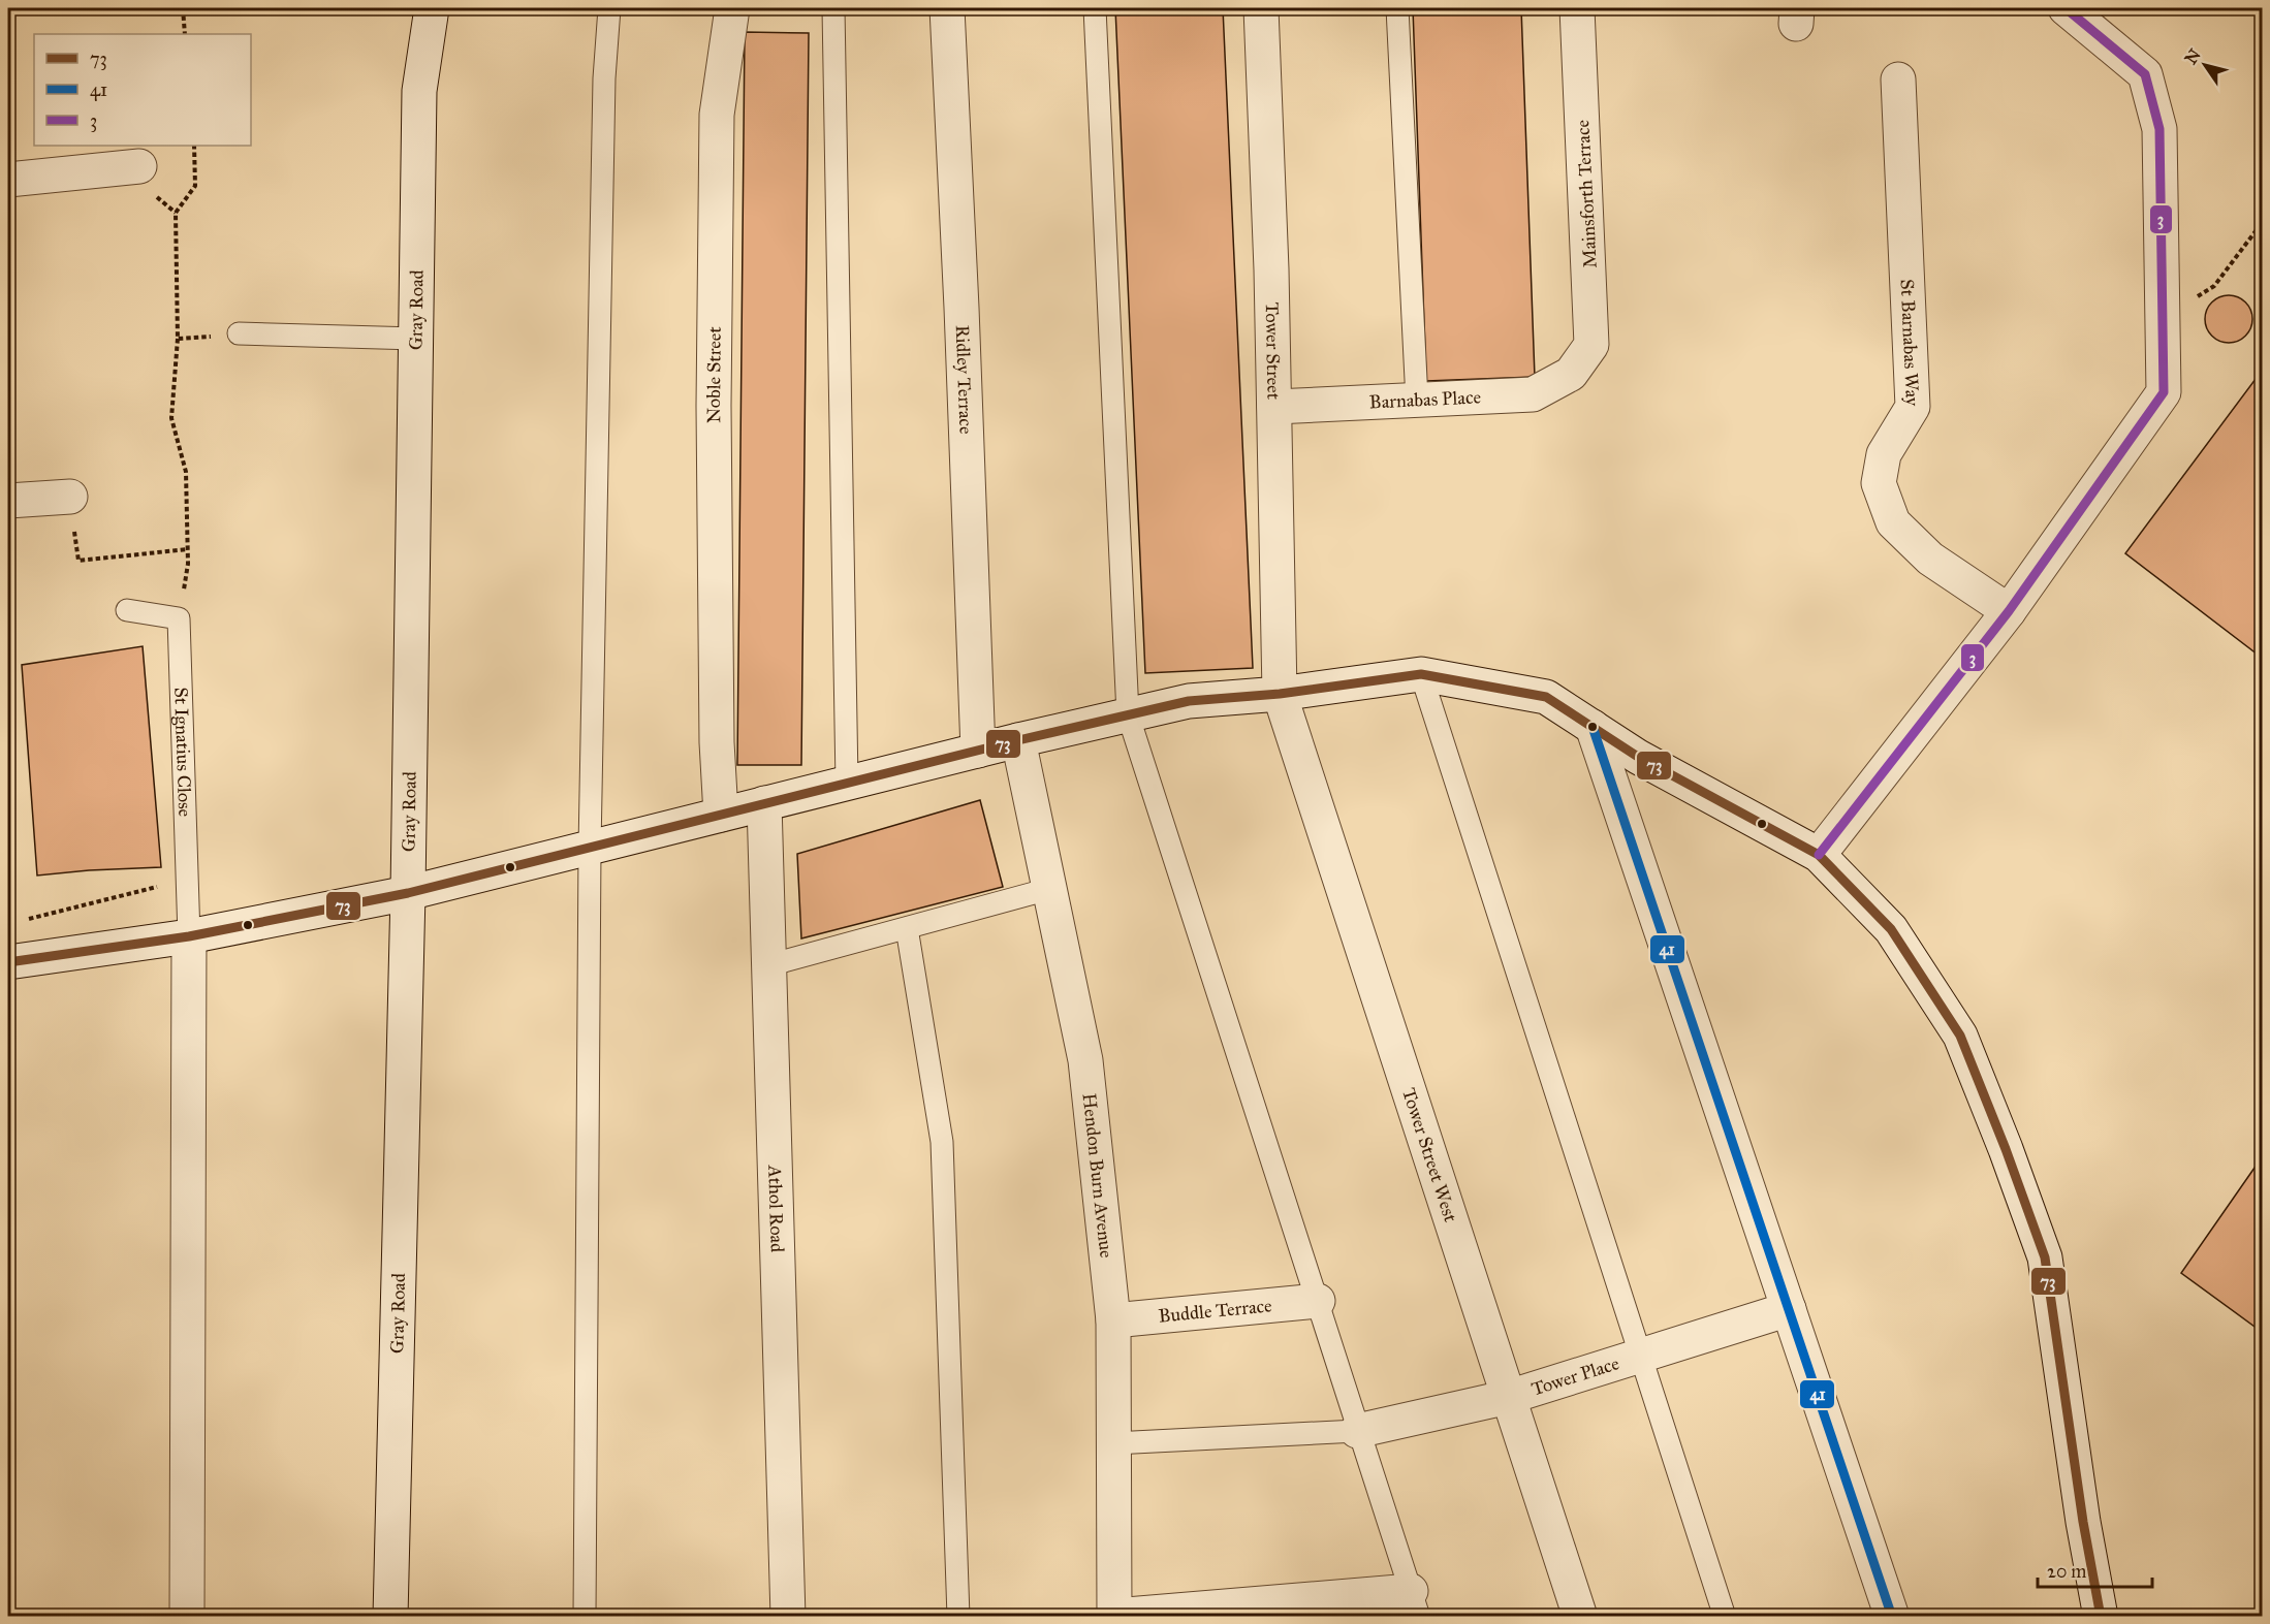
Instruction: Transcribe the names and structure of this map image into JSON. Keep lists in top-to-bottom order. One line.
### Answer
{"streets":{"street":["Mainsforth Terrace","Gray Road","St Barnabas Way","Tower Street","Noble Street","Ridley Terrace","Barnabas Place","Tower Street West","Hendon Burn Avenue","Athol Road","Buddle Terrace","Tower Place"],"lane":["St Ignatius Close"]},"crossings":[["Mainsforth Terrace","Barnabas Place"],["Tower Street","Barnabas Place"],["Tower Street","Tower Street West"],["Tower Street West","Tower Place"],["Hendon Burn Avenue","Buddle Terrace"]],"lines":["transit line 3","transit line 73","transit line 41"],"legend":["73","41","3"],"scale_bar":"20 m","north":"top left"}
